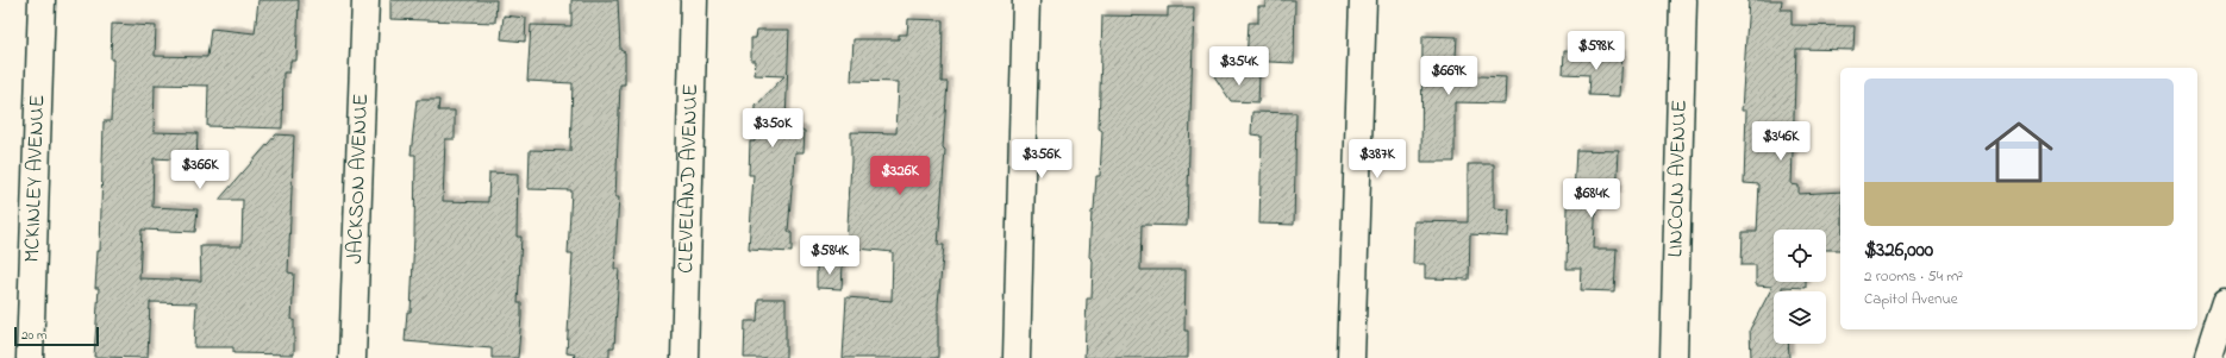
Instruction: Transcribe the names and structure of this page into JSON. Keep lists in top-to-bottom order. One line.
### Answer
{"streets":{"street":["MCKINLEY AVENUE","JACKSON AVENUE","CLEVELAND AVENUE","LINCOLN AVENUE"]},"scale_bar":"20 m","page":{"price":["$598K","$354K","$669K","$350K","$346K","$356K","$387K","$366K","$326K","$684K","$584K"],"list":[{"name":"$326,000","note":"2 rooms · 54 m² · Capitol Avenue"}],"scale":"20 m"}}
